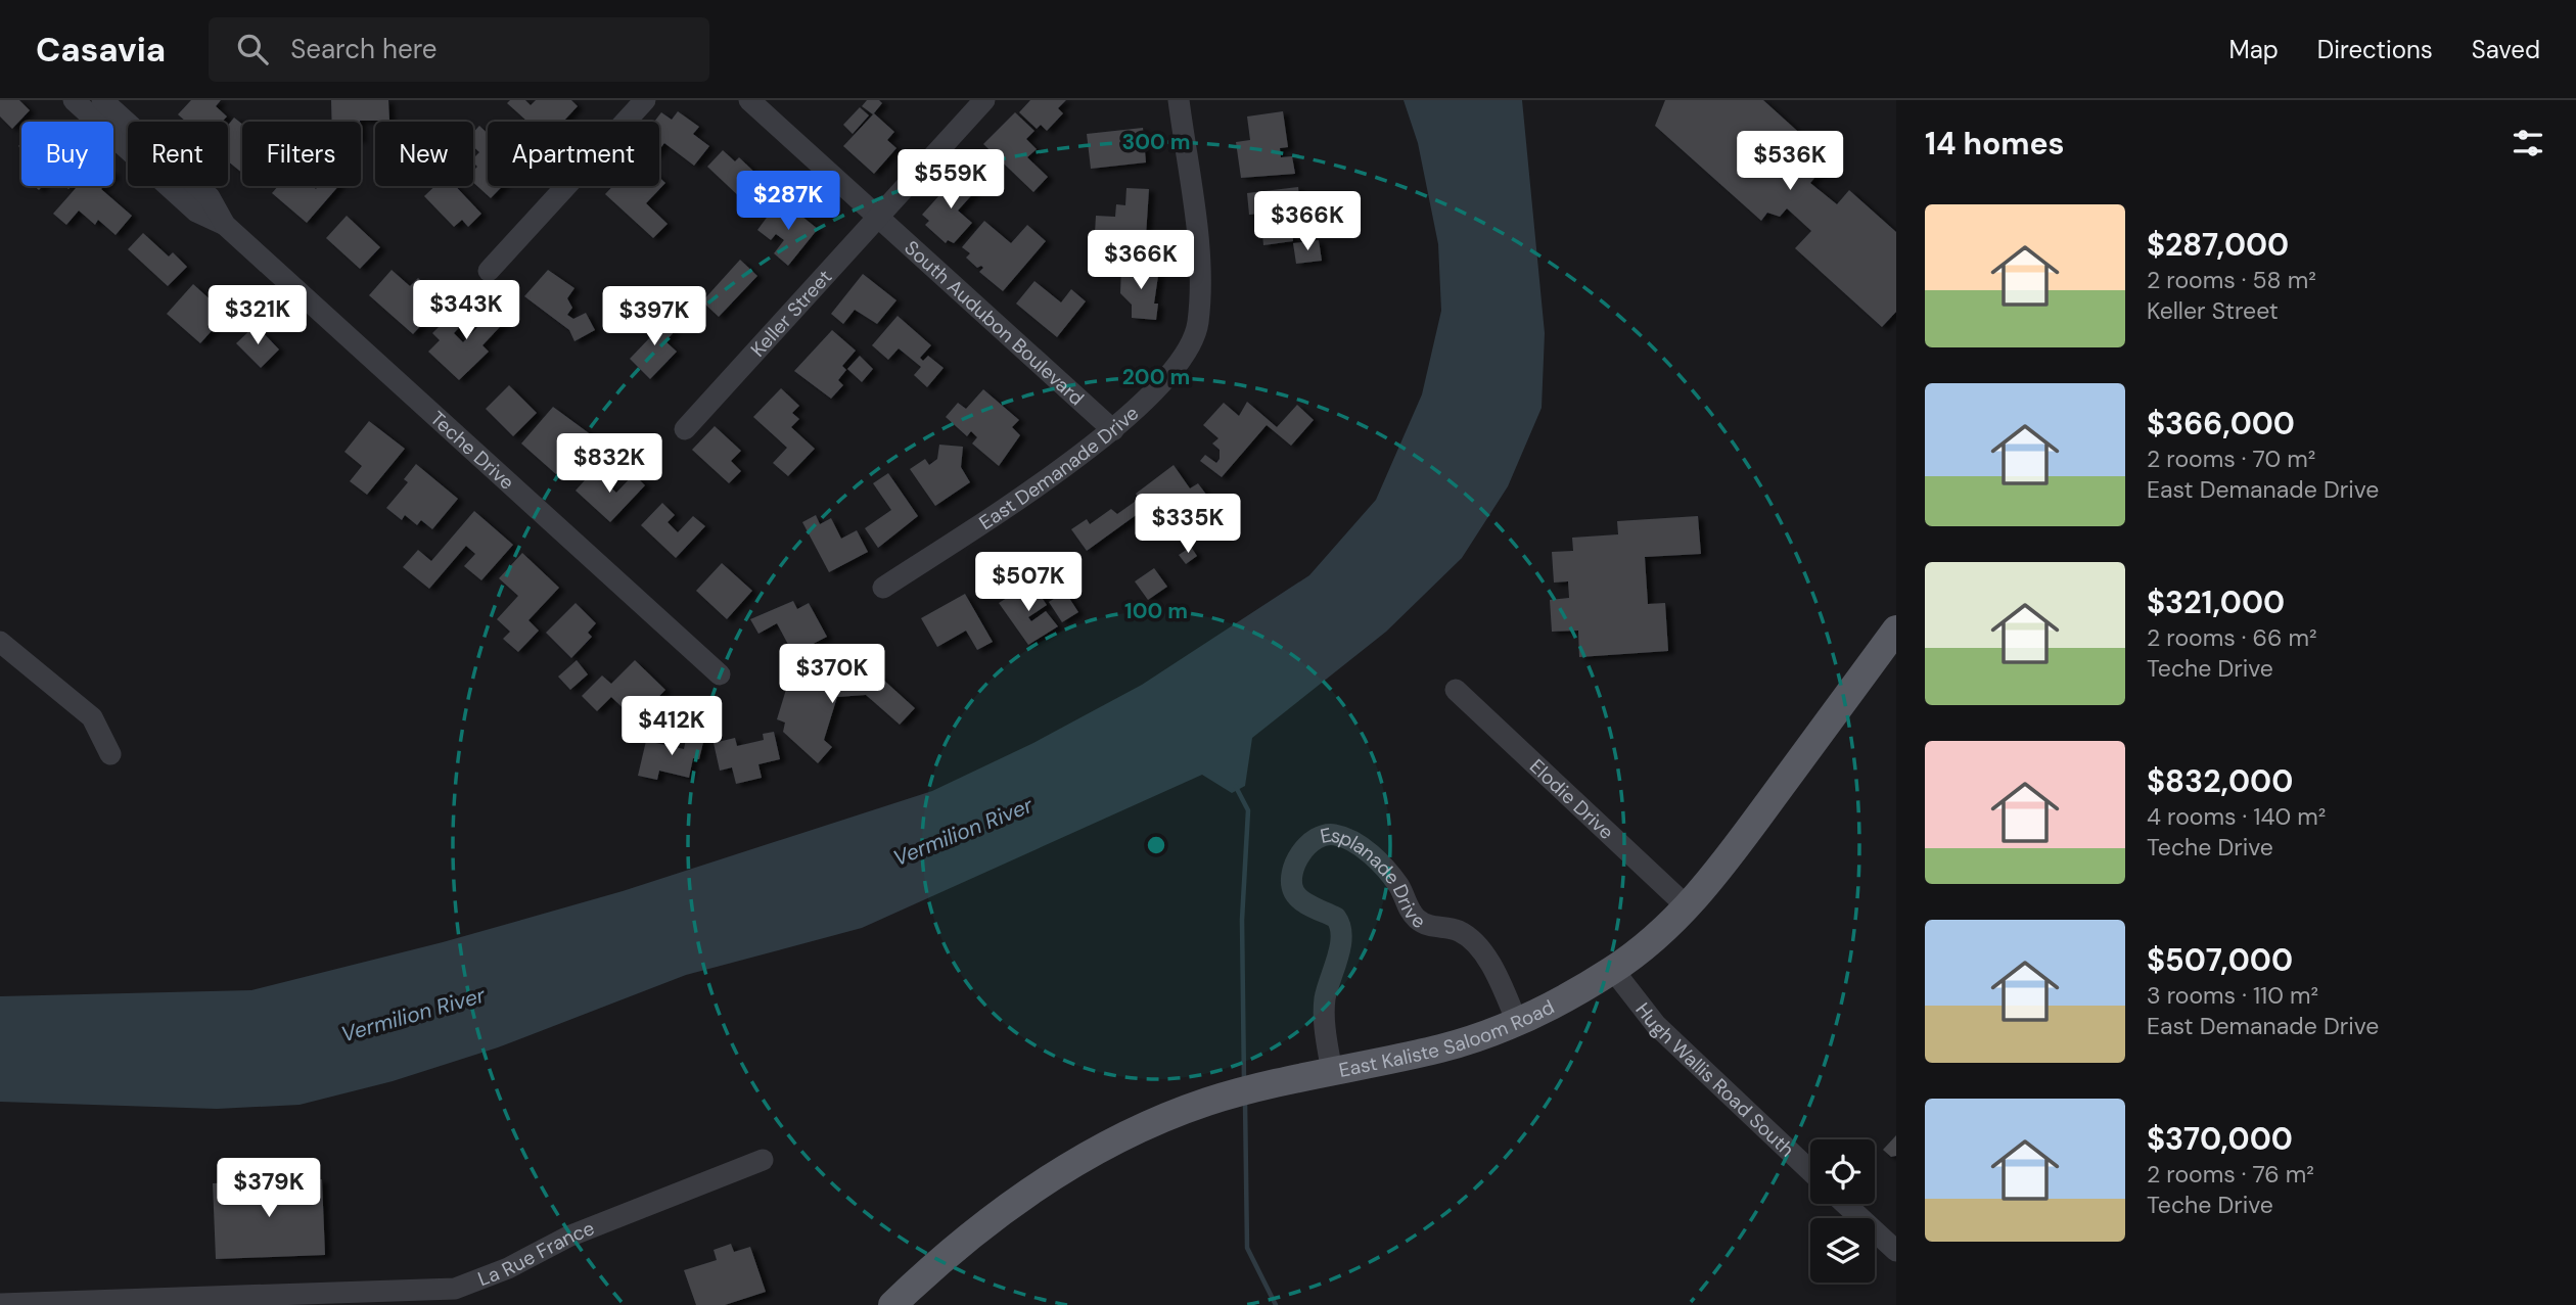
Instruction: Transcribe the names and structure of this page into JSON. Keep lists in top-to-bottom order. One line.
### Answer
{"streets":{"main road":["East Kaliste Saloom Road"],"street":["Keller Street","South Audubon Boulevard","Teche Drive","East Demanade Drive","Elodie Drive","Esplanade Drive","Hugh Wallis Road South","La Rue France"]},"crossings":[["Keller Street","South Audubon Boulevard"],["South Audubon Boulevard","East Demanade Drive"],["Elodie Drive","East Kaliste Saloom Road"],["Esplanade Drive","East Kaliste Saloom Road"],["East Kaliste Saloom Road","Hugh Wallis Road South"]],"water":["Vermilion River"],"page":{"header":"Casavia","search":"Search here","nav":["Map","Directions","Saved"],"heading":"14 homes","chip":["Buy","Rent","Filters","New","Apartment"],"price":["$536K","$559K","$287K","$366K","$366K","$343K","$321K","$397K","$832K","$335K","$507K","$370K","$412K","$379K"],"list":[{"name":"$287,000","note":"2 rooms · 58 m² · Keller Street"},{"name":"$366,000","note":"2 rooms · 70 m² · East Demanade Drive"},{"name":"$321,000","note":"2 rooms · 66 m² · Teche Drive"},{"name":"$832,000","note":"4 rooms · 140 m² · Teche Drive"},{"name":"$507,000","note":"3 rooms · 110 m² · East Demanade Drive"},{"name":"$370,000","note":"2 rooms · 76 m² · Teche Drive"}]},"rings":["300 m","200 m","100 m"]}
